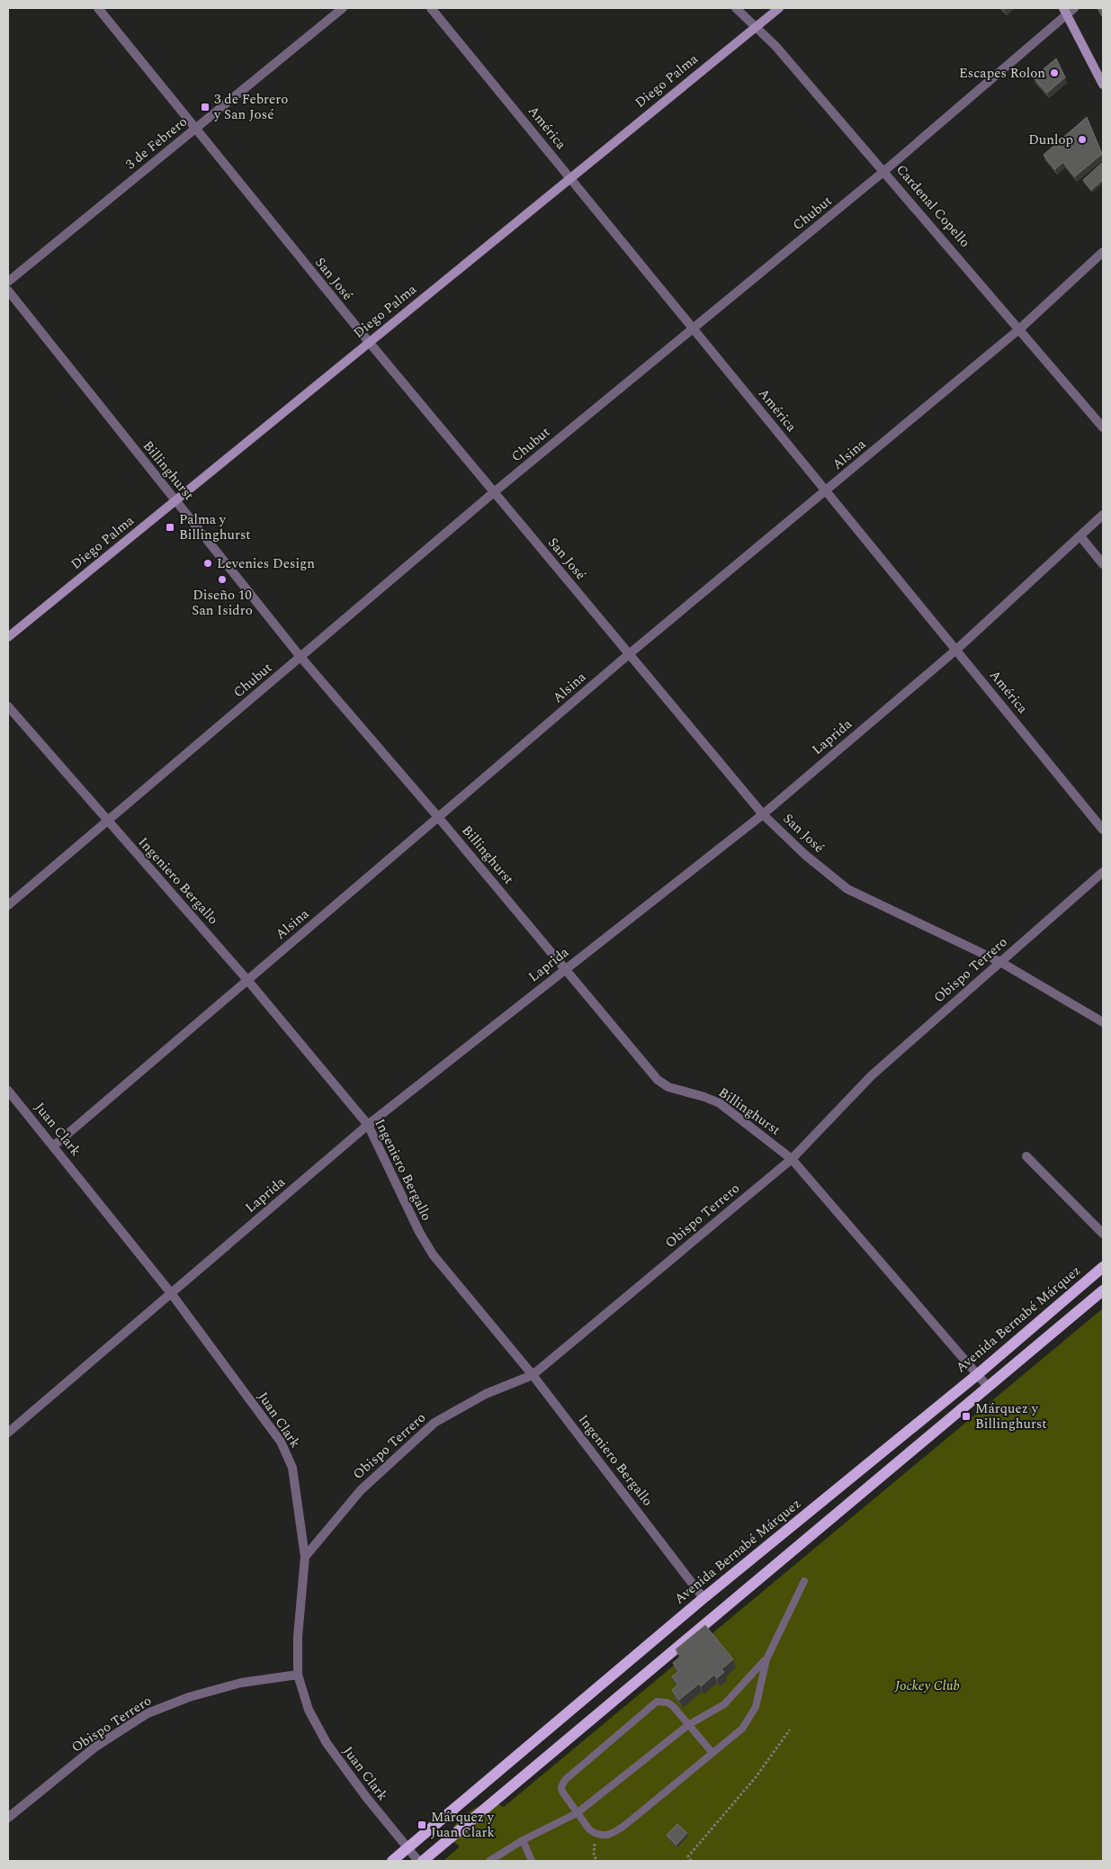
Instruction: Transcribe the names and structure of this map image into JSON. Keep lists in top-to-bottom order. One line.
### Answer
{"streets":{"main road":["Diego Palma","Avenida Bernabé Márquez"],"street":["América","3 de Febrero","Cardenal Copello","Chubut","San José","Alsina","Billinghurst","Laprida","Ingeniero Bergallo","Obispo Terrero","Juan Clark"]},"crossings":[["Diego Palma","América"],["Diego Palma","Cardenal Copello"],["Diego Palma","San José"],["Diego Palma","Billinghurst"],["América","Chubut"],["América","Alsina"],["América","Laprida"],["3 de Febrero","San José"],["Cardenal Copello","Chubut"],["Cardenal Copello","Alsina"],["Chubut","San José"],["Chubut","Billinghurst"],["Chubut","Ingeniero Bergallo"],["San José","Alsina"],["San José","Laprida"],["San José","Obispo Terrero"],["Alsina","Billinghurst"],["Alsina","Ingeniero Bergallo"],["Alsina","Juan Clark"],["Billinghurst","Laprida"],["Billinghurst","Obispo Terrero"],["Billinghurst","Avenida Bernabé Márquez"],["Laprida","Ingeniero Bergallo"],["Laprida","Juan Clark"],["Ingeniero Bergallo","Obispo Terrero"],["Ingeniero Bergallo","Avenida Bernabé Márquez"],["Obispo Terrero","Juan Clark"],["Juan Clark","Avenida Bernabé Márquez"]],"parks":["Jockey Club"],"places":{"other":["Escapes Rolon","Dunlop","Levenies Design","Diseño 10 San Isidro"],"transit":["3 de Febrero y San José","Palma y Billinghurst","Márquez y Billinghurst","Márquez y Juan Clark"]}}
